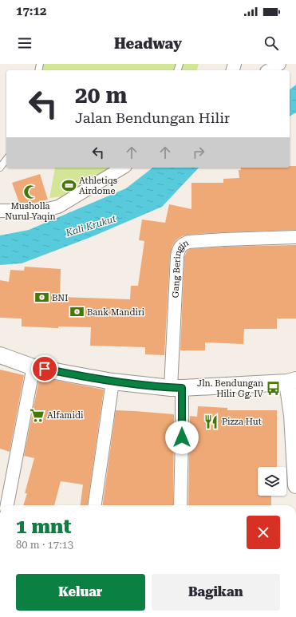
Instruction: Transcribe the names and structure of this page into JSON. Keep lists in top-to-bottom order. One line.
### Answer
{"streets":{"street":["Gang Beringin"]},"water":["Kali Krukut"],"places":{"sports":["Athletiqs Airdome"],"mosque":["Musholla Nurul Yaqin"],"bank":["BNI","Bank Mandiri"],"bus stop":["Jln. Bendungan Hilir Gg. IV"],"supermarket":["Alfamidi"],"restaurant":["Pizza Hut"]},"page":{"status":"17:12","header":"Headway","turn":["20 m","Jalan Bendungan Hilir"],"heading":["1 mnt","80 m · 17:13"],"buttons":["Keluar","Bagikan"]}}
